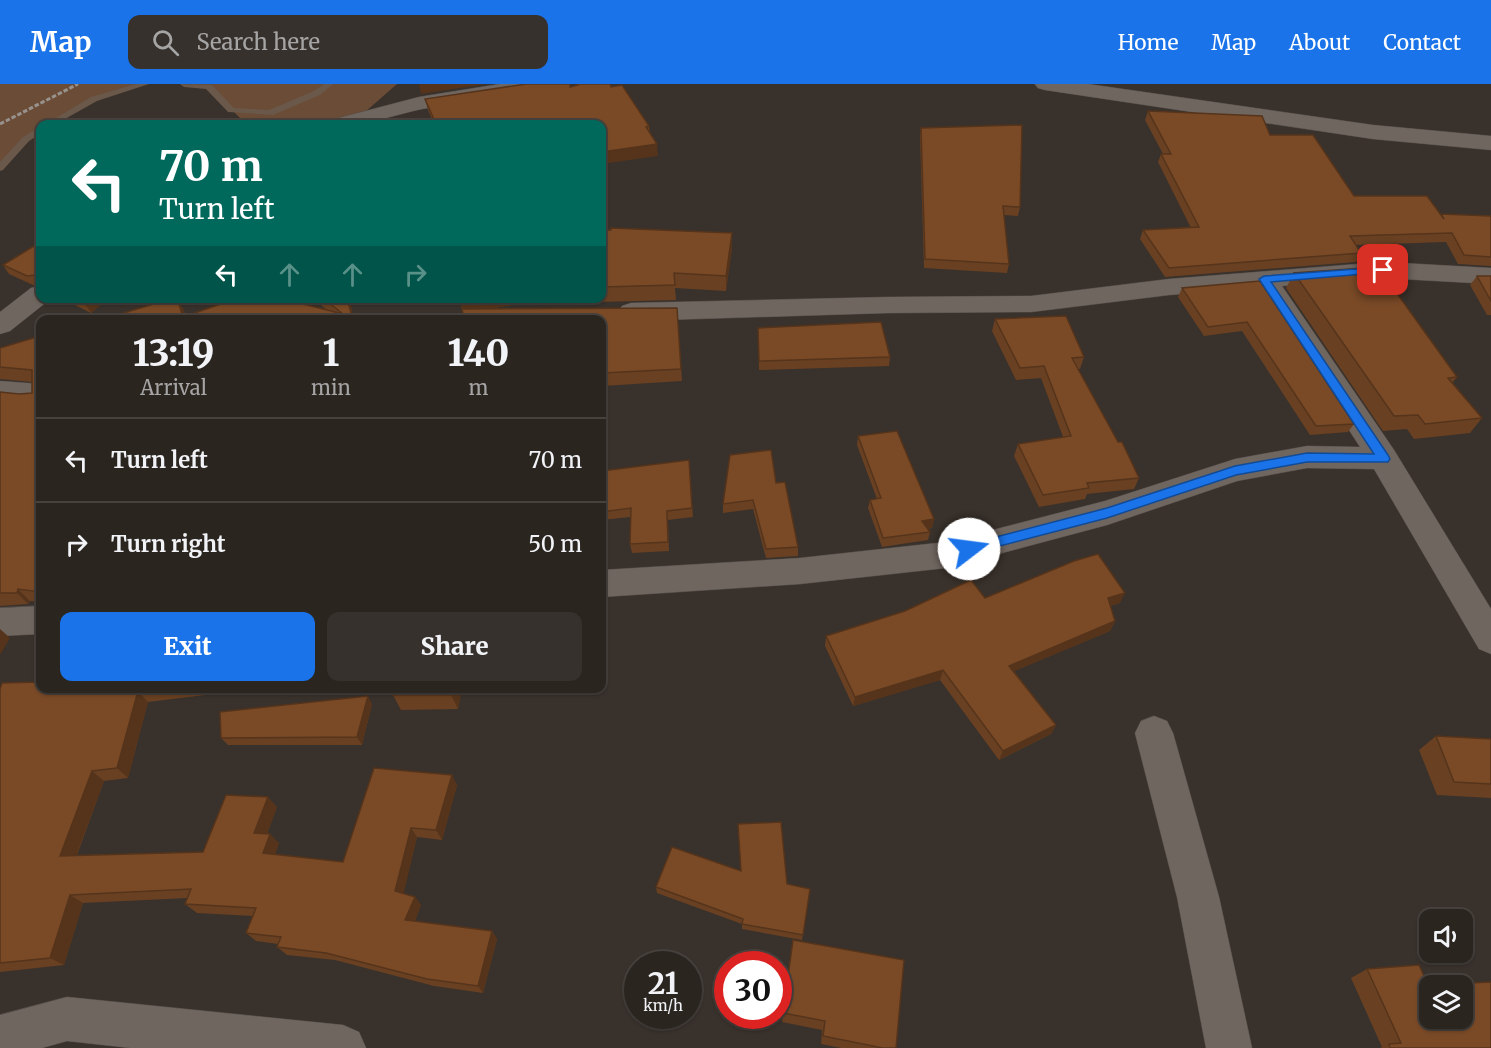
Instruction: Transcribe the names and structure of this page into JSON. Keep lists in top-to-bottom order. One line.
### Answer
{"page":{"header":"Map","search":"Search here","nav":["Home","Map","About","Contact"],"turn":["70 m","Turn left"],"eta":["13:19","Arrival","1","min","140","m"],"list":[{"name":"Turn left","value":"70 m"},{"name":"Turn right","value":"50 m"}],"buttons":["Exit","Share"],"speed":"21 km/h","limit":"30"}}
